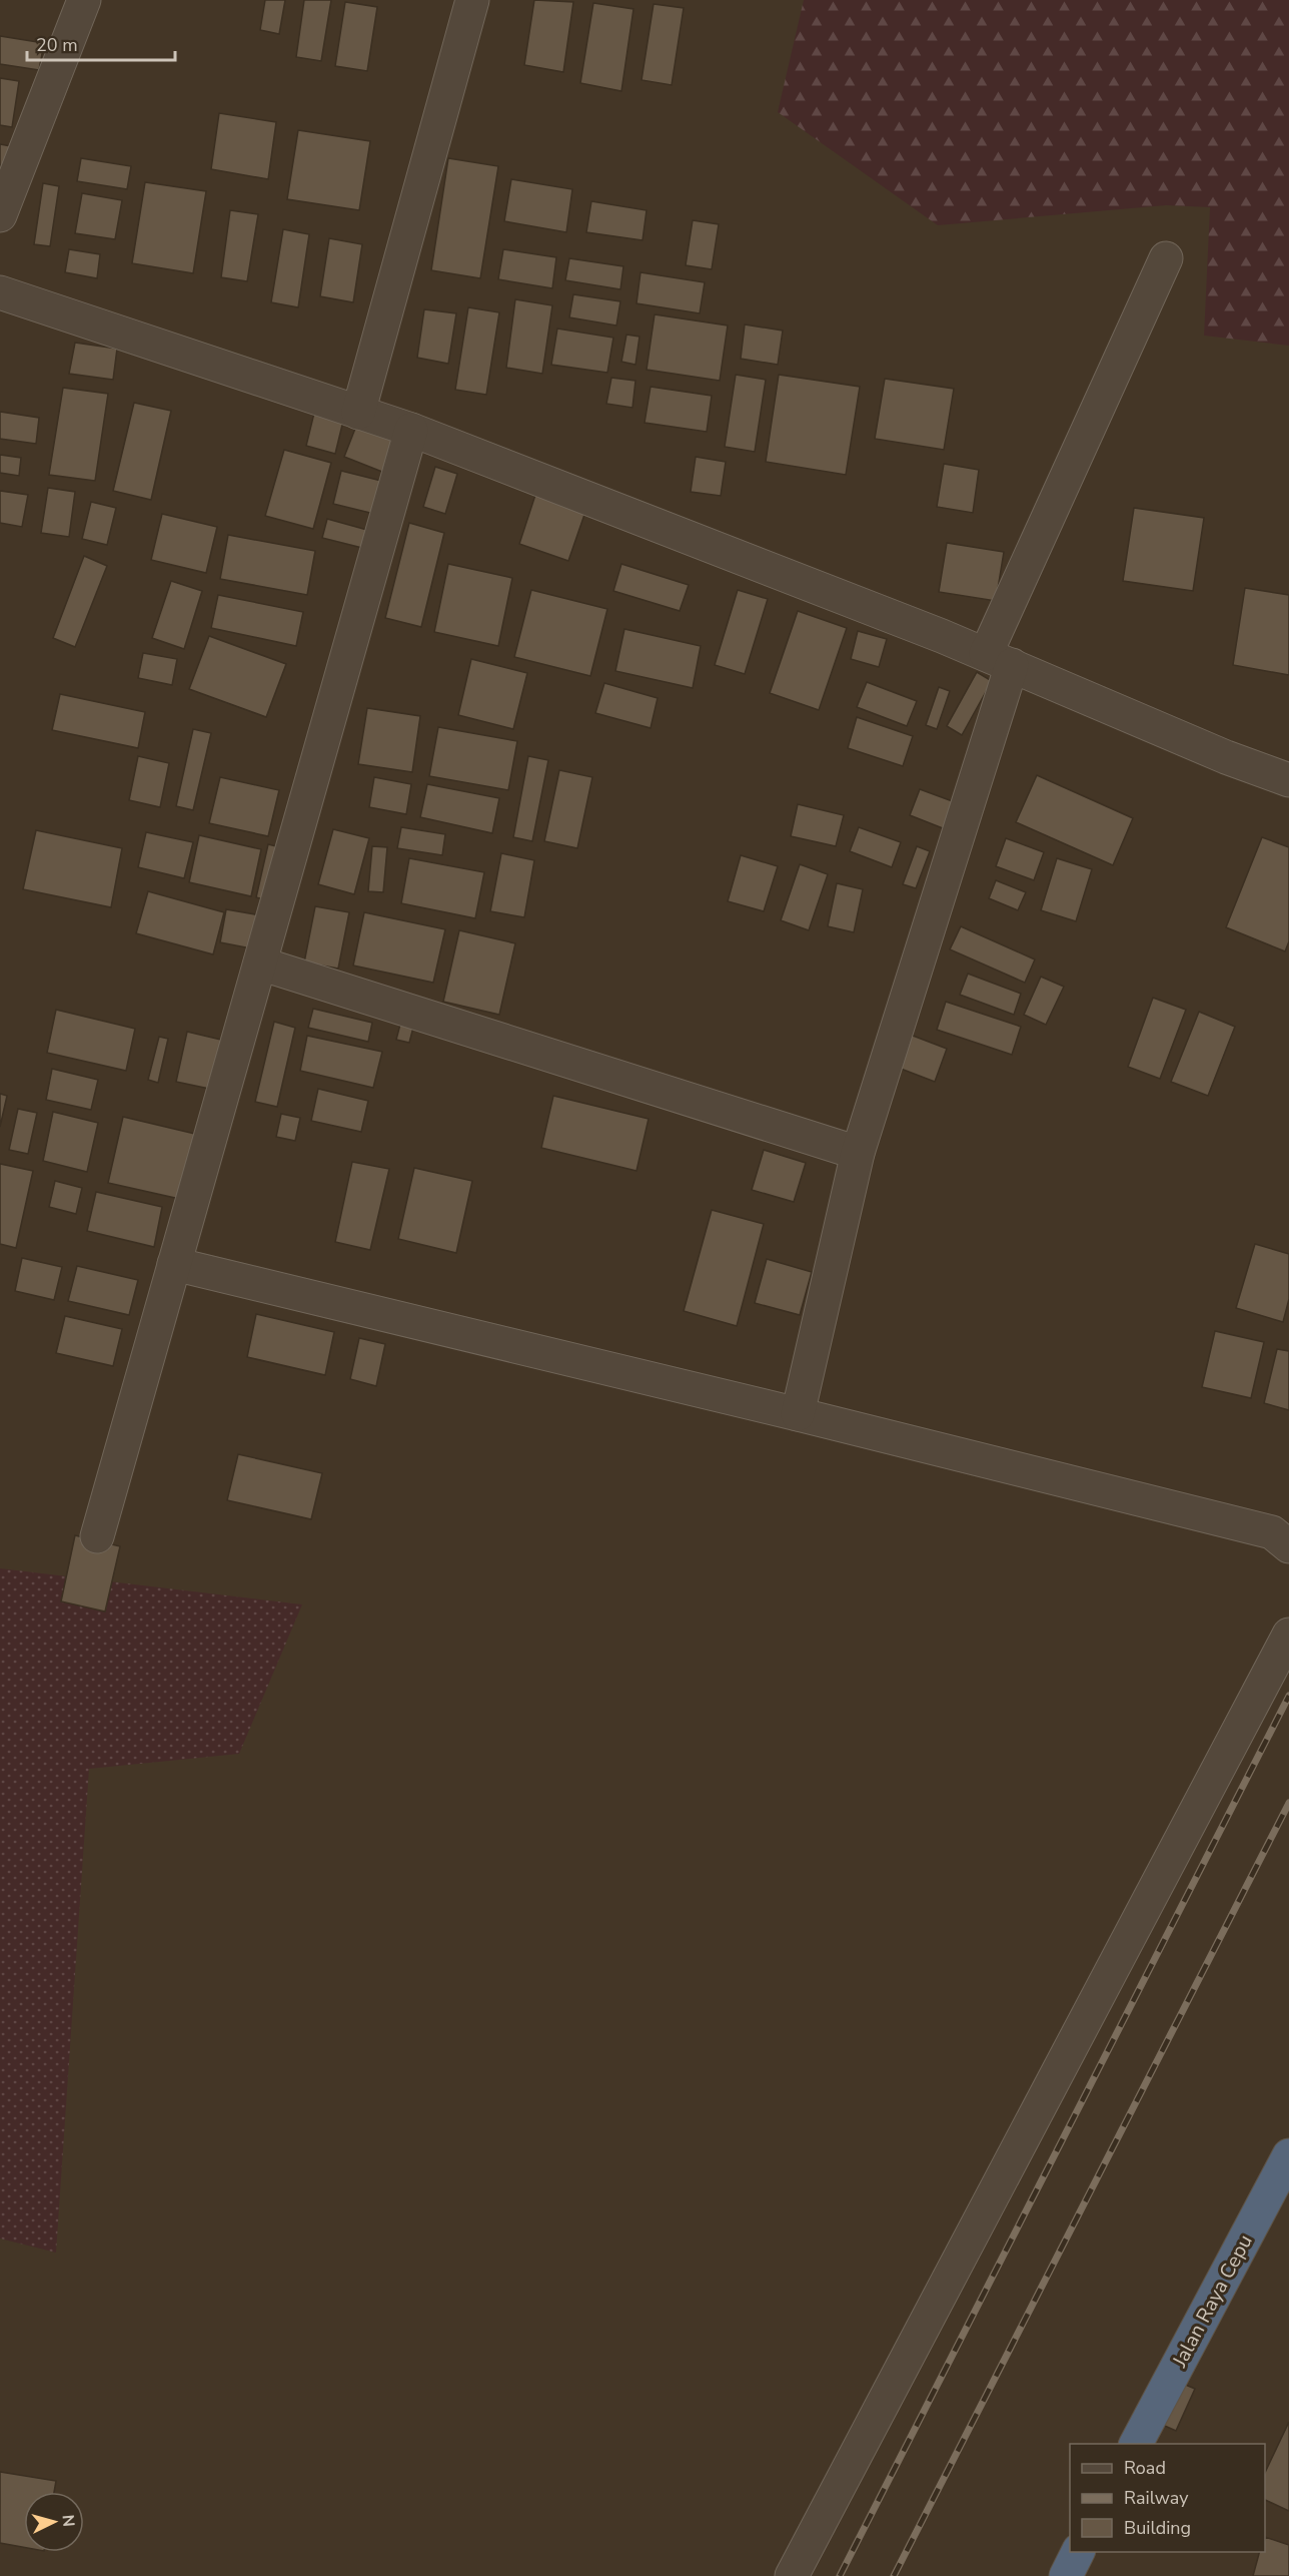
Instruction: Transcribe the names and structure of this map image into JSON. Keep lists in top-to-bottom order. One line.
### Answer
{"streets":{"highway":["Jalan Raya Cepu"]},"legend":["Road","Railway","Building"],"scale_bar":"20 m","north":"right"}
